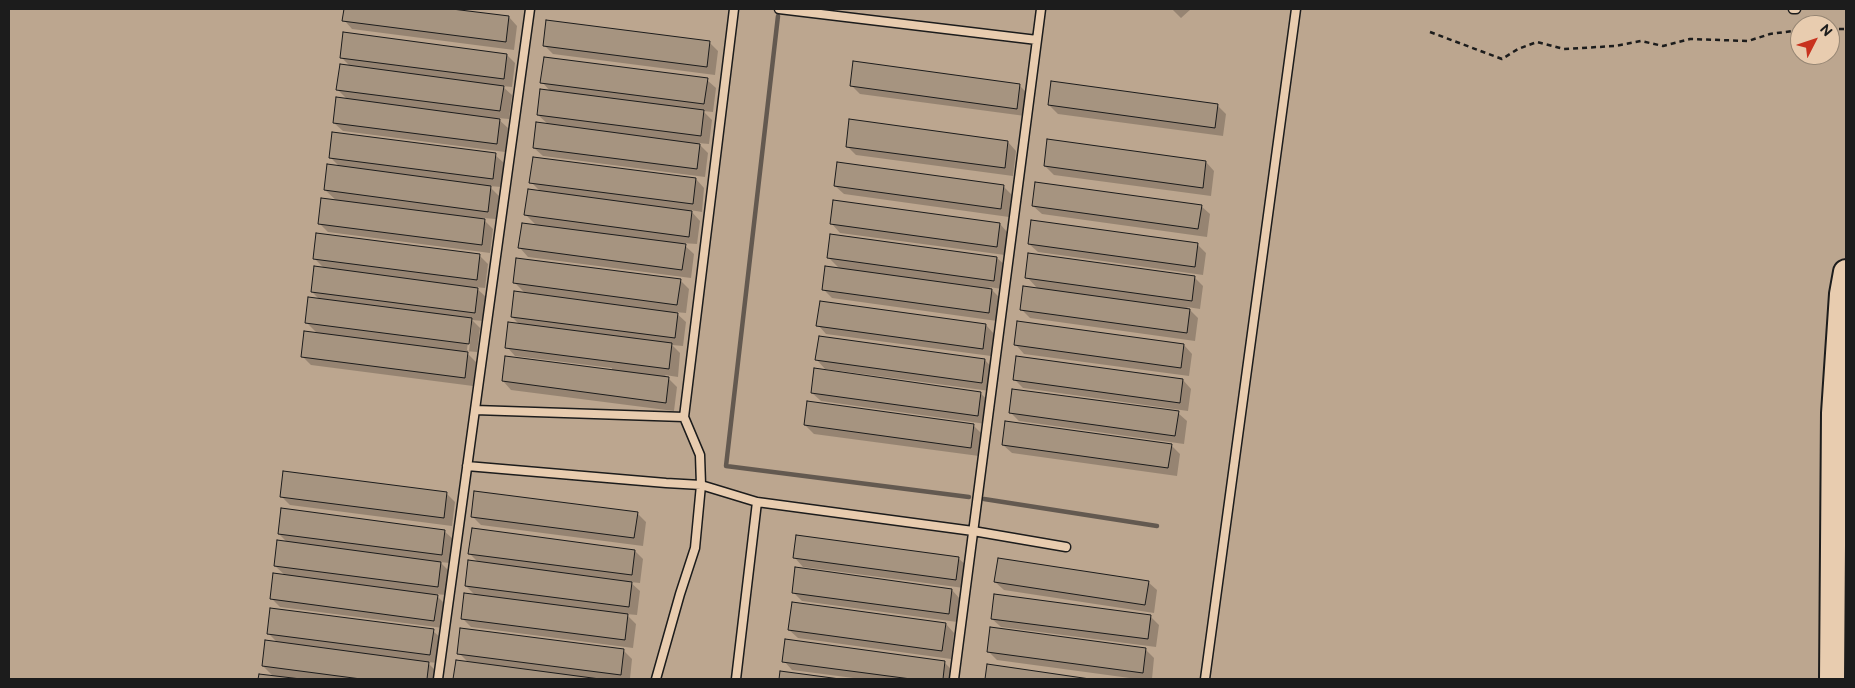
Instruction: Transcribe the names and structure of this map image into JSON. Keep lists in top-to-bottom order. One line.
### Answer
{"north":"top right"}
